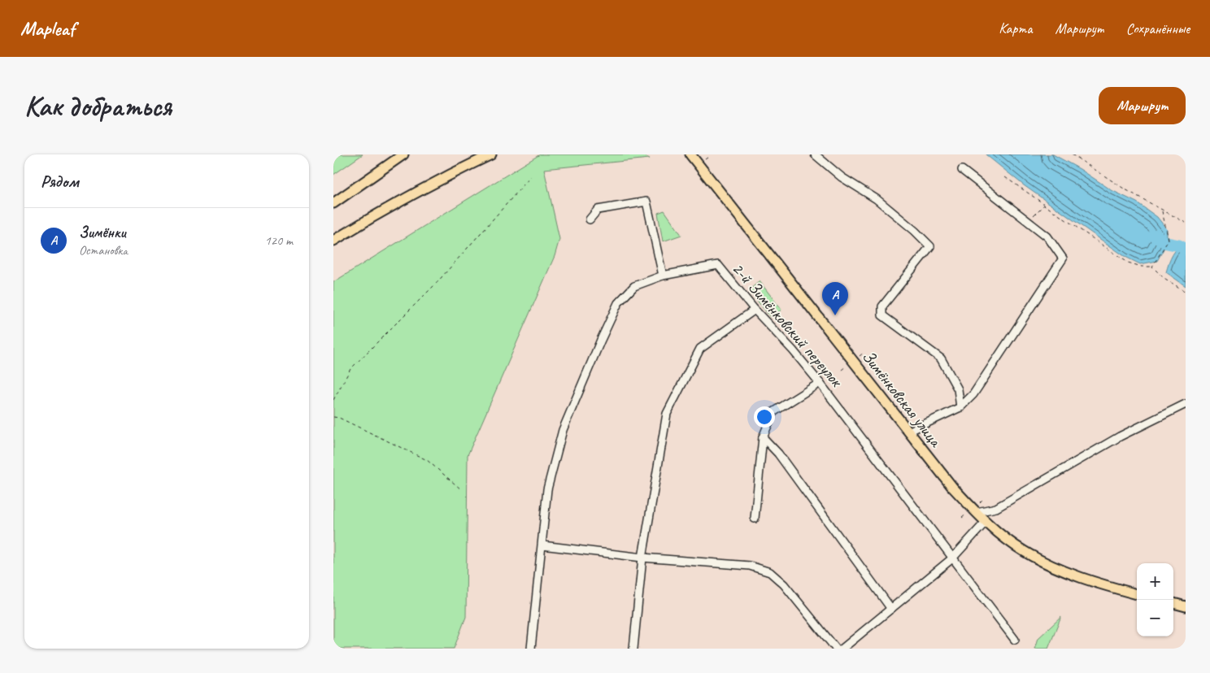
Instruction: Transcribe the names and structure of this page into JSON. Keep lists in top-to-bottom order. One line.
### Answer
{"streets":{"main road":["Зимёнковская улица"],"street":["2-й Зимёнковский переулок"]},"page":{"header":"Mapleaf","nav":["Карта","Маршрут","Сохранённые"],"buttons":"Маршрут","title":"Как добраться","heading":"Рядом","list":[{"mark":"A","name":"Зимёнки","note":"Остановка","value":"120 m"}],"pins":"A","map_buttons":["+","−"]}}
